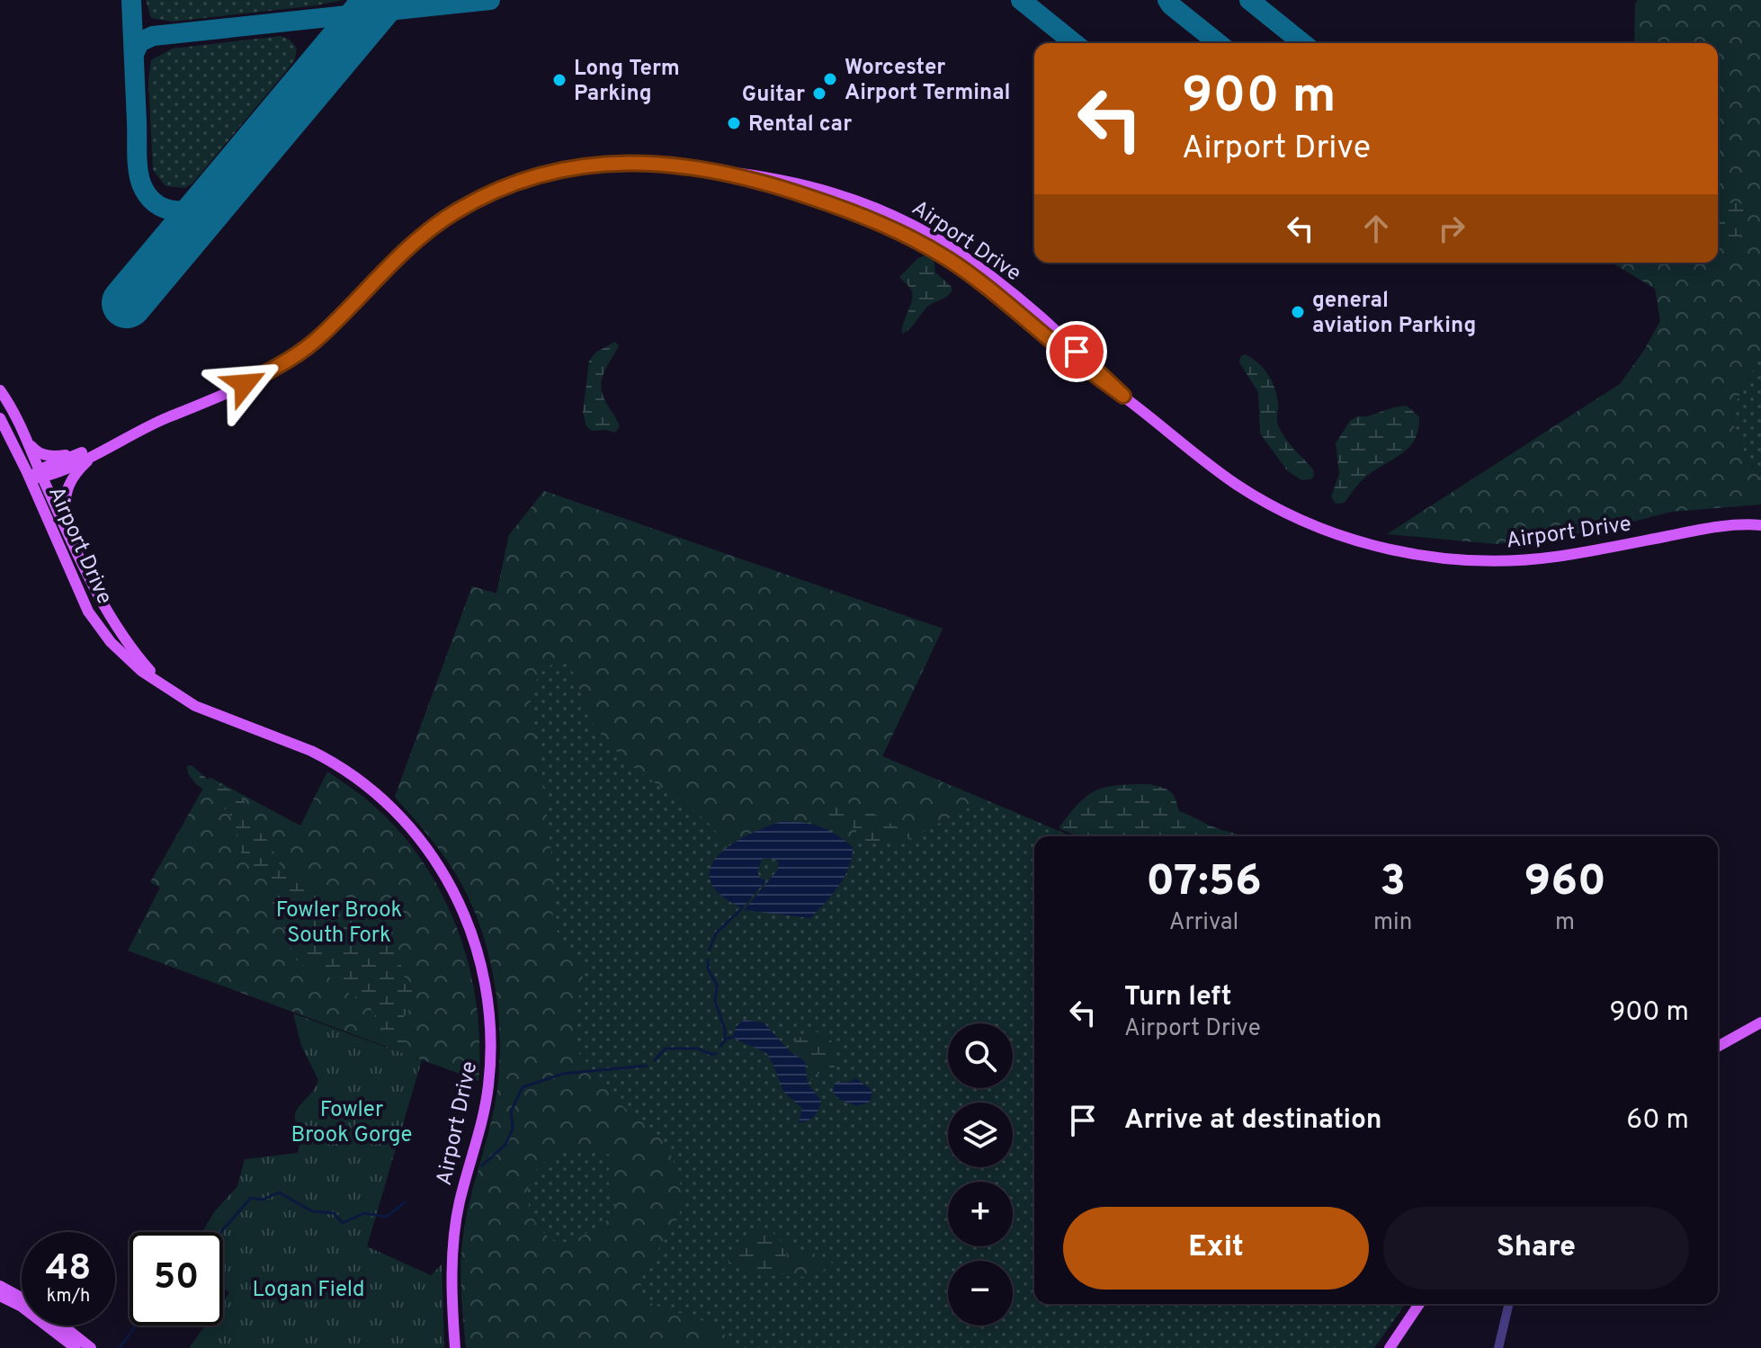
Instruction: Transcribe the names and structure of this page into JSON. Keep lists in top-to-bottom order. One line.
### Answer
{"streets":{"main road":["Airport Drive"]},"parks":["Fowler Brook South Fork","Fowler Brook Gorge","Logan Field"],"places":["Worcester Airport Terminal","Long Term Parking","Guitar","Rental car","general aviation Parking"],"page":{"turn":["900 m","Airport Drive"],"eta":["07:56","Arrival","3","min","960","m"],"list":[{"name":"Turn left","note":"Airport Drive","value":"900 m"},{"name":"Arrive at destination","value":"60 m"}],"map_buttons":["+","−"],"buttons":["Exit","Share"],"speed":"48 km/h","limit":"50"}}
